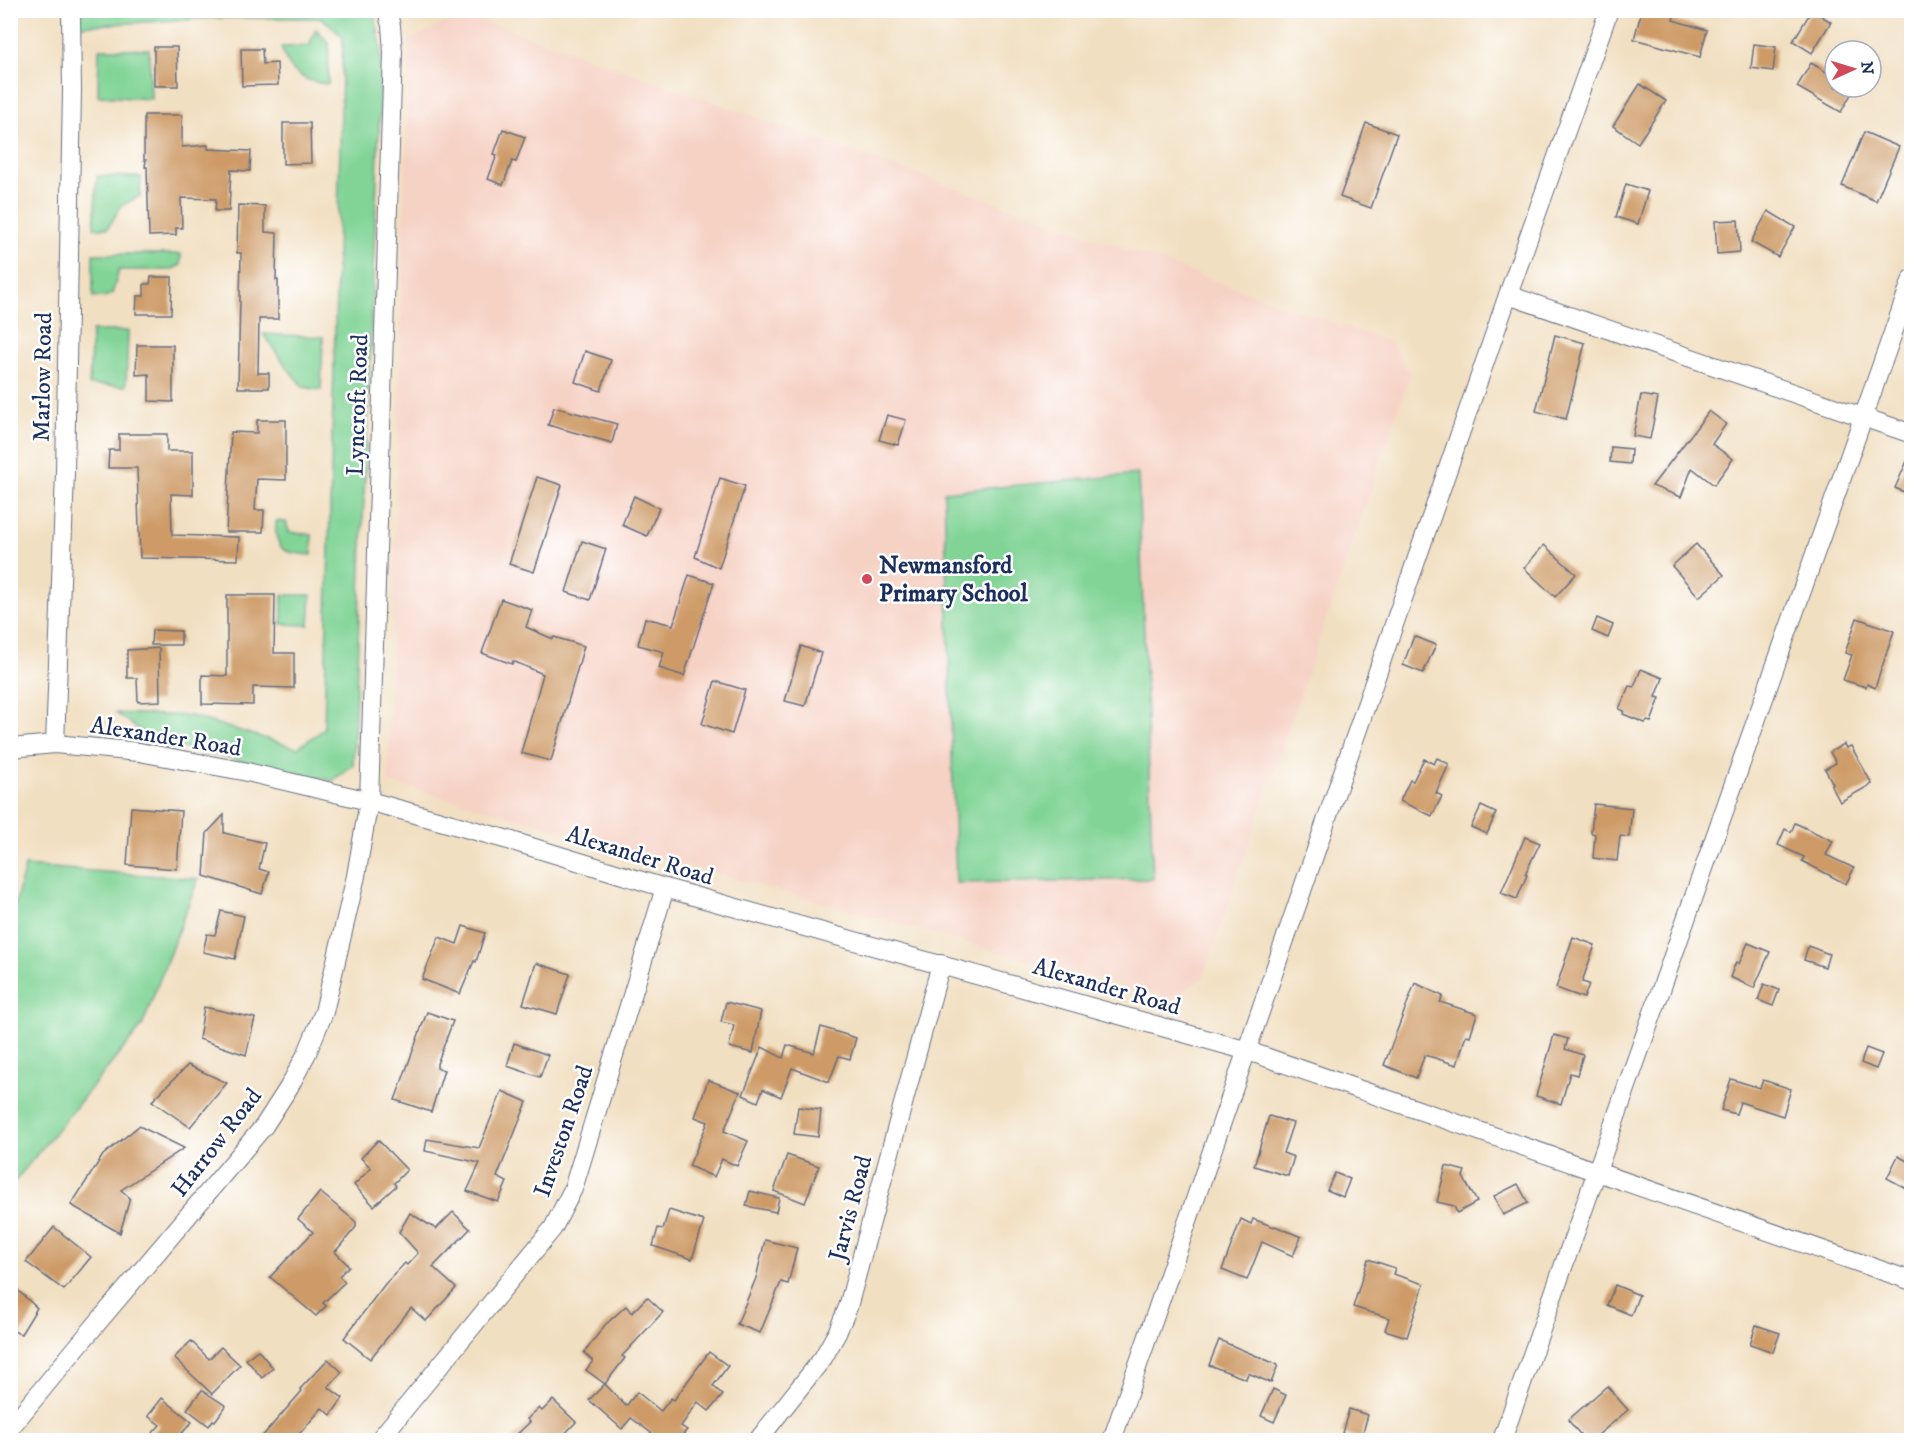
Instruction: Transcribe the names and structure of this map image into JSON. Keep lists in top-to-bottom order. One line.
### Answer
{"streets":{"street":["Marlow Road","Lyncroft Road","Alexander Road","Investon Road","Harrow Road","Jarvis Road"]},"crossings":[["Marlow Road","Alexander Road"],["Lyncroft Road","Alexander Road"],["Lyncroft Road","Harrow Road"],["Alexander Road","Investon Road"],["Alexander Road","Harrow Road"],["Alexander Road","Jarvis Road"]],"places":["Newmansford Primary School"],"north":"right"}
